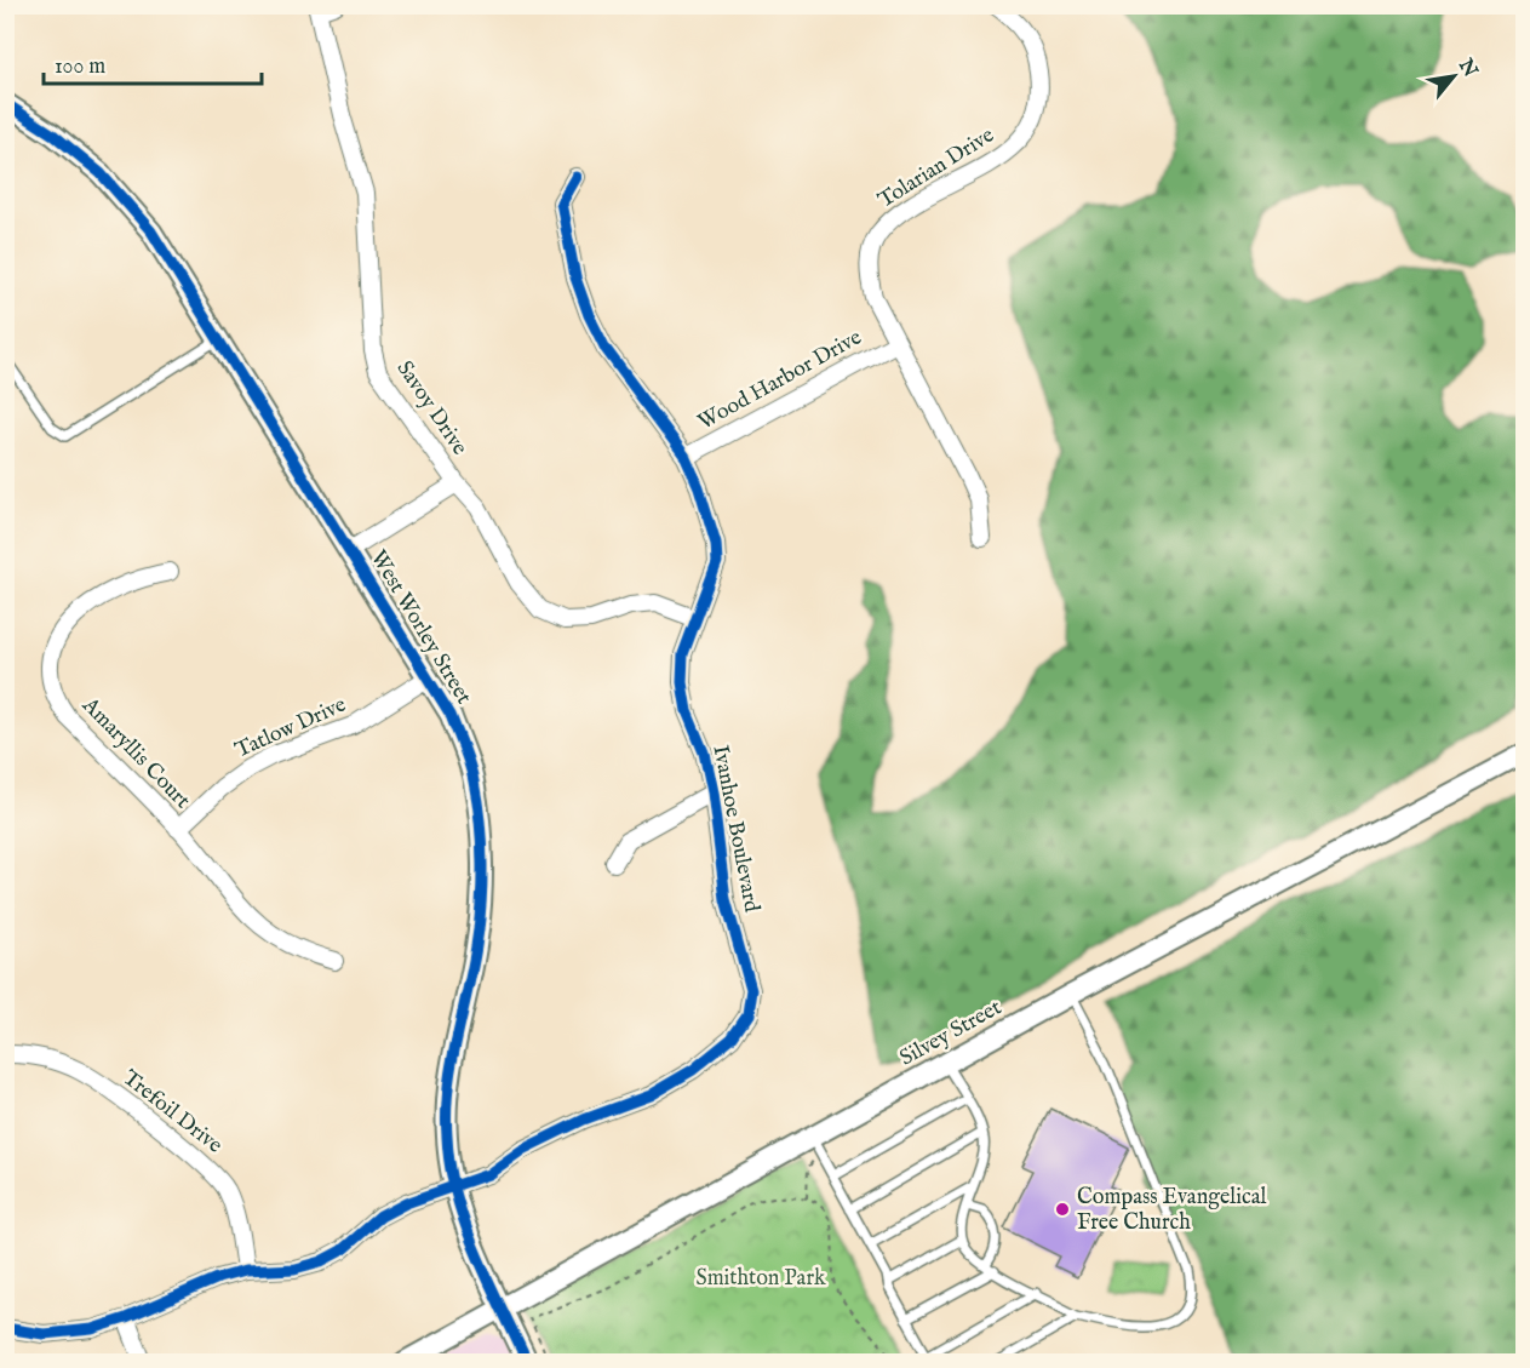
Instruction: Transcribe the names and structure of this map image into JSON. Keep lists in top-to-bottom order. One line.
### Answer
{"streets":{"street":["Tolarian Drive","Wood Harbor Drive","Savoy Drive","West Worley Street","Tatlow Drive","Amaryllis Court","Ivanhoe Boulevard","Silvey Street","Trefoil Drive"]},"crossings":[["Tolarian Drive","Wood Harbor Drive"],["Wood Harbor Drive","Ivanhoe Boulevard"],["Savoy Drive","Ivanhoe Boulevard"],["West Worley Street","Tatlow Drive"],["West Worley Street","Ivanhoe Boulevard"],["West Worley Street","Silvey Street"],["Tatlow Drive","Amaryllis Court"],["Ivanhoe Boulevard","Trefoil Drive"]],"parks":["Smithton Park"],"places":["Compass Evangelical Free Church"],"scale_bar":"100 m","north":"top right"}
